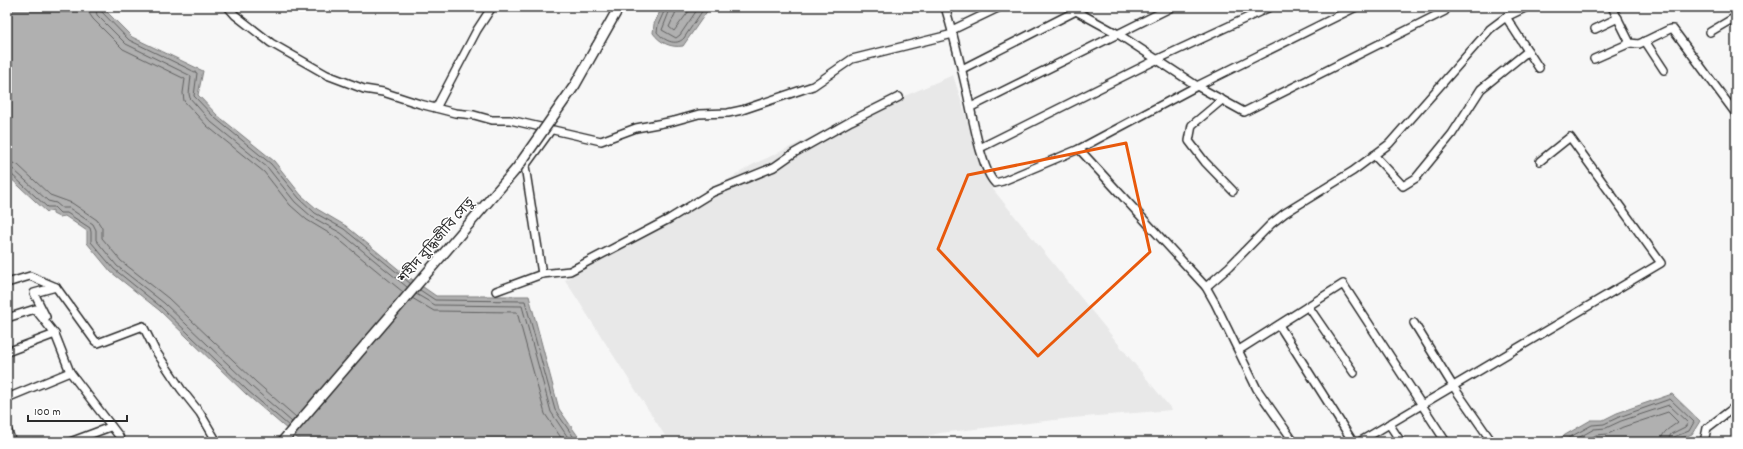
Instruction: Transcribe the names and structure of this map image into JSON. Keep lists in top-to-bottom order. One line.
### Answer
{"streets":{"main road":["শহীদ বুদ্ধিজীবি সেতু"]},"scale_bar":"100 m"}
